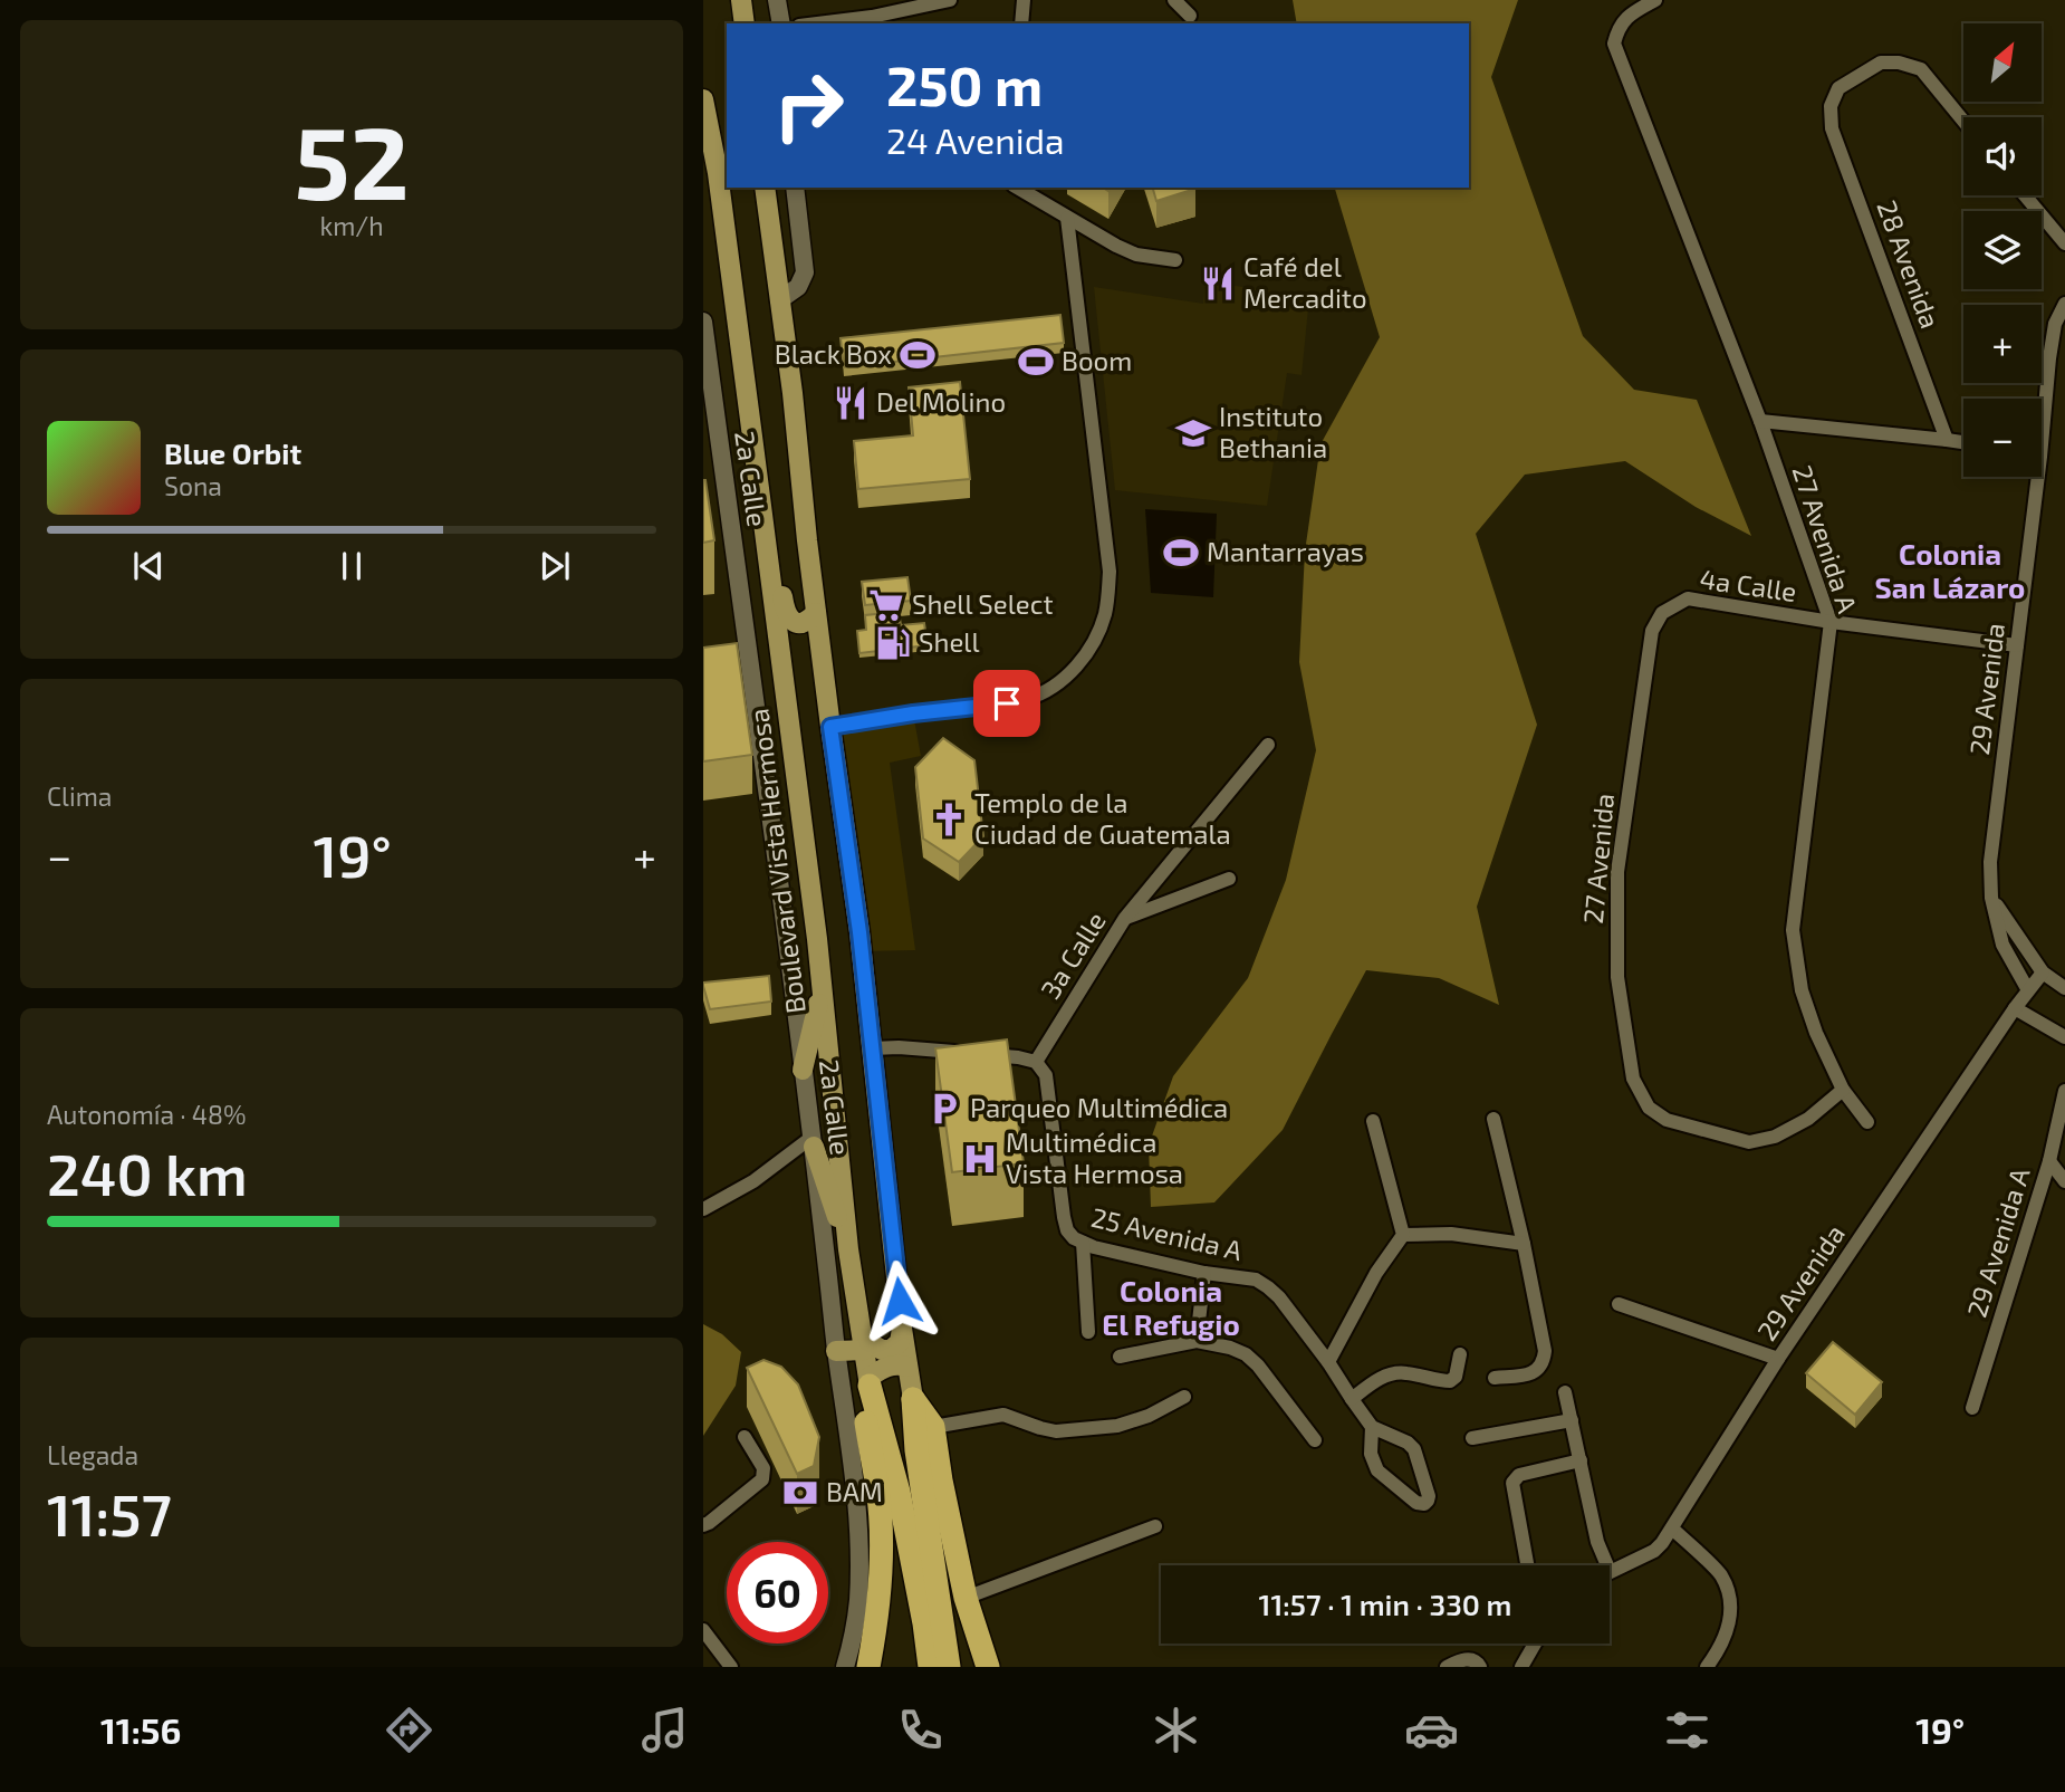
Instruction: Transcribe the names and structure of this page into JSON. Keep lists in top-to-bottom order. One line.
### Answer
{"streets":{"main road":["Boulevard Vista Hermosa"],"street":["28 Avenida","2a Calle","27 Avenida A","4a Calle","29 Avenida","27 Avenida","3a Calle","25 Avenida A","29 Avenida A"]},"crossings":[["27 Avenida A","4a Calle"],["27 Avenida A","27 Avenida"],["4a Calle","29 Avenida"],["4a Calle","27 Avenida"],["3a Calle","25 Avenida A"]],"districts":["Colonia San Lázaro","Colonia El Refugio"],"places":{"restaurant":["Café del Mercadito","Del Molino"],"sports":["Black Box","Boom","Mantarrayas"],"school or university":["Instituto Bethania"],"supermarket":["Shell Select"],"fuel station":["Shell"],"church":["Templo de la Ciudad de Guatemala"],"parking":["Parqueo Multimédica"],"hospital":["Multimédica Vista Hermosa"],"bank":["BAM"]},"north":"top right","page":{"tile":[["52","km/h"],"Clima",["Autonomía · 48%","240 km"],["Llegada","11:57"]],"map_buttons":["+","−"],"turn":["250 m","24 Avenida"],"song":["Blue Orbit","Sona"],"heat":["−","19°","+"],"limit":"60","trip":"11:57 · 1 min · 330 m","tabs":["11:56","19°"]}}
